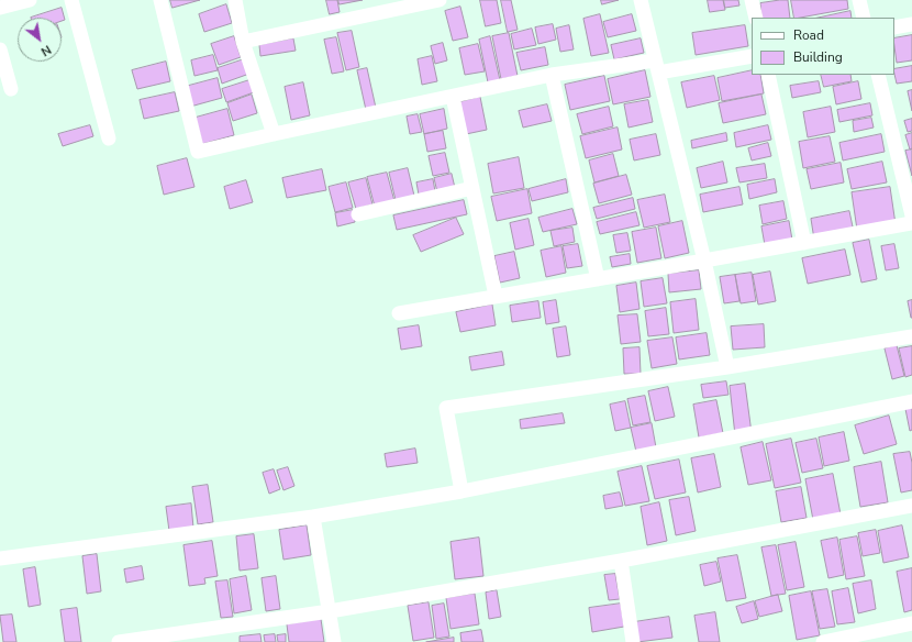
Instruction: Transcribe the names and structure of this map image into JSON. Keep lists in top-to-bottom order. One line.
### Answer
{"legend":["Road","Building"],"north":"bottom right"}
